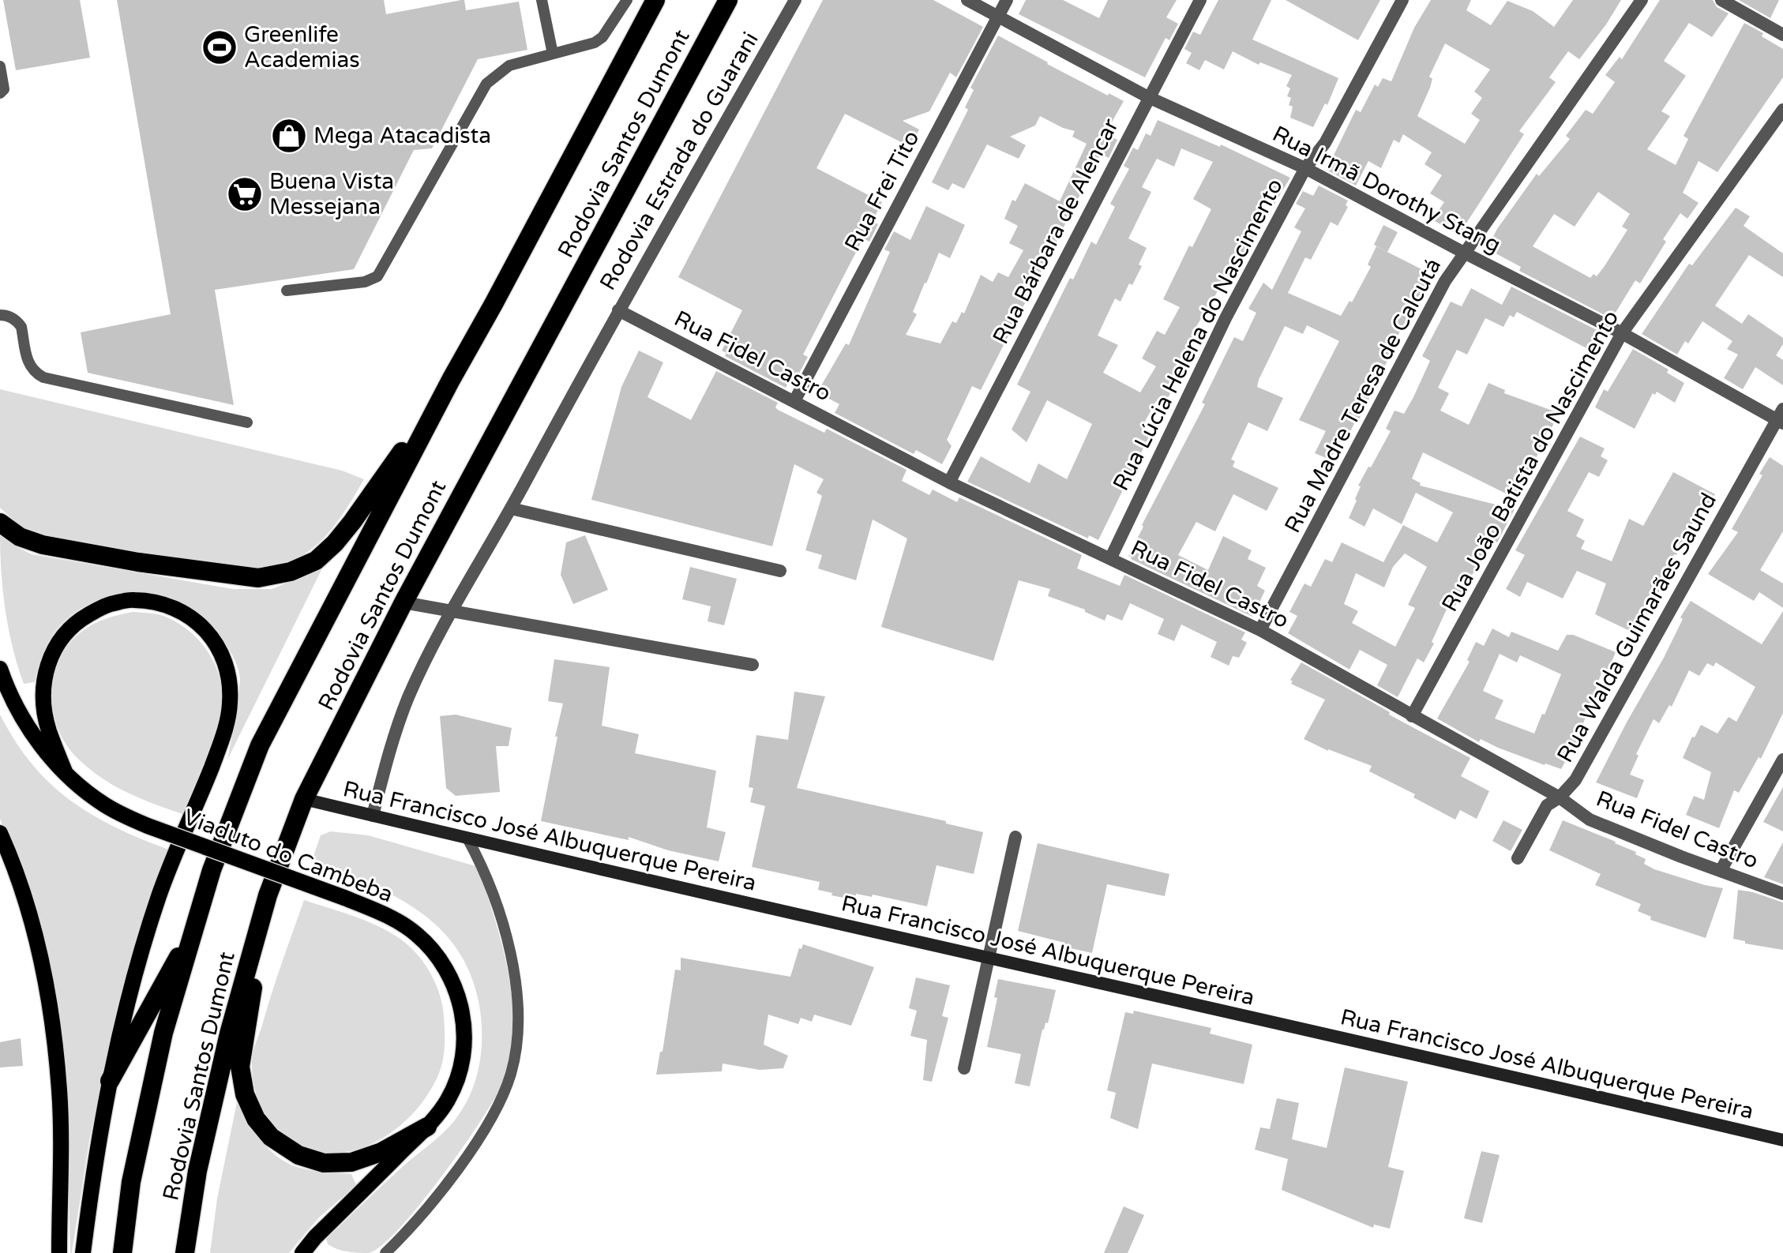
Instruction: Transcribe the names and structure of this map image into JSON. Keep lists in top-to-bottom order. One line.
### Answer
{"streets":{"highway":["Rodovia Santos Dumont"],"main road":["Rua Francisco José Albuquerque Pereira","Viaduto do Cambeba"],"street":["Rodovia Estrada do Guarani","Rua Irmã Dorothy Stang","Rua Frei Tito","Rua Bárbara de Alencar","Rua Lúcia Helena do Nascimento","Rua Fidel Castro","Rua Madre Teresa de Calcutá","Rua João Batista do Nascimento","Rua Walda Guimarães Saund"]},"crossings":[["Rodovia Santos Dumont","Rua Francisco José Albuquerque Pereira"],["Rodovia Estrada do Guarani","Rua Fidel Castro"],["Rodovia Estrada do Guarani","Rua Francisco José Albuquerque Pereira"],["Rua Irmã Dorothy Stang","Rua Frei Tito"],["Rua Irmã Dorothy Stang","Rua Bárbara de Alencar"],["Rua Irmã Dorothy Stang","Rua Lúcia Helena do Nascimento"],["Rua Irmã Dorothy Stang","Rua Madre Teresa de Calcutá"],["Rua Irmã Dorothy Stang","Rua João Batista do Nascimento"],["Rua Irmã Dorothy Stang","Rua Walda Guimarães Saund"],["Rua Frei Tito","Rua Fidel Castro"],["Rua Bárbara de Alencar","Rua Fidel Castro"],["Rua Lúcia Helena do Nascimento","Rua Fidel Castro"],["Rua Fidel Castro","Rua Madre Teresa de Calcutá"],["Rua Fidel Castro","Rua João Batista do Nascimento"],["Rua Fidel Castro","Rua Walda Guimarães Saund"]],"places":{"sports":["Greenlife Academias"],"shop":["Mega Atacadista"],"supermarket":["Buena Vista Messejana"]}}
